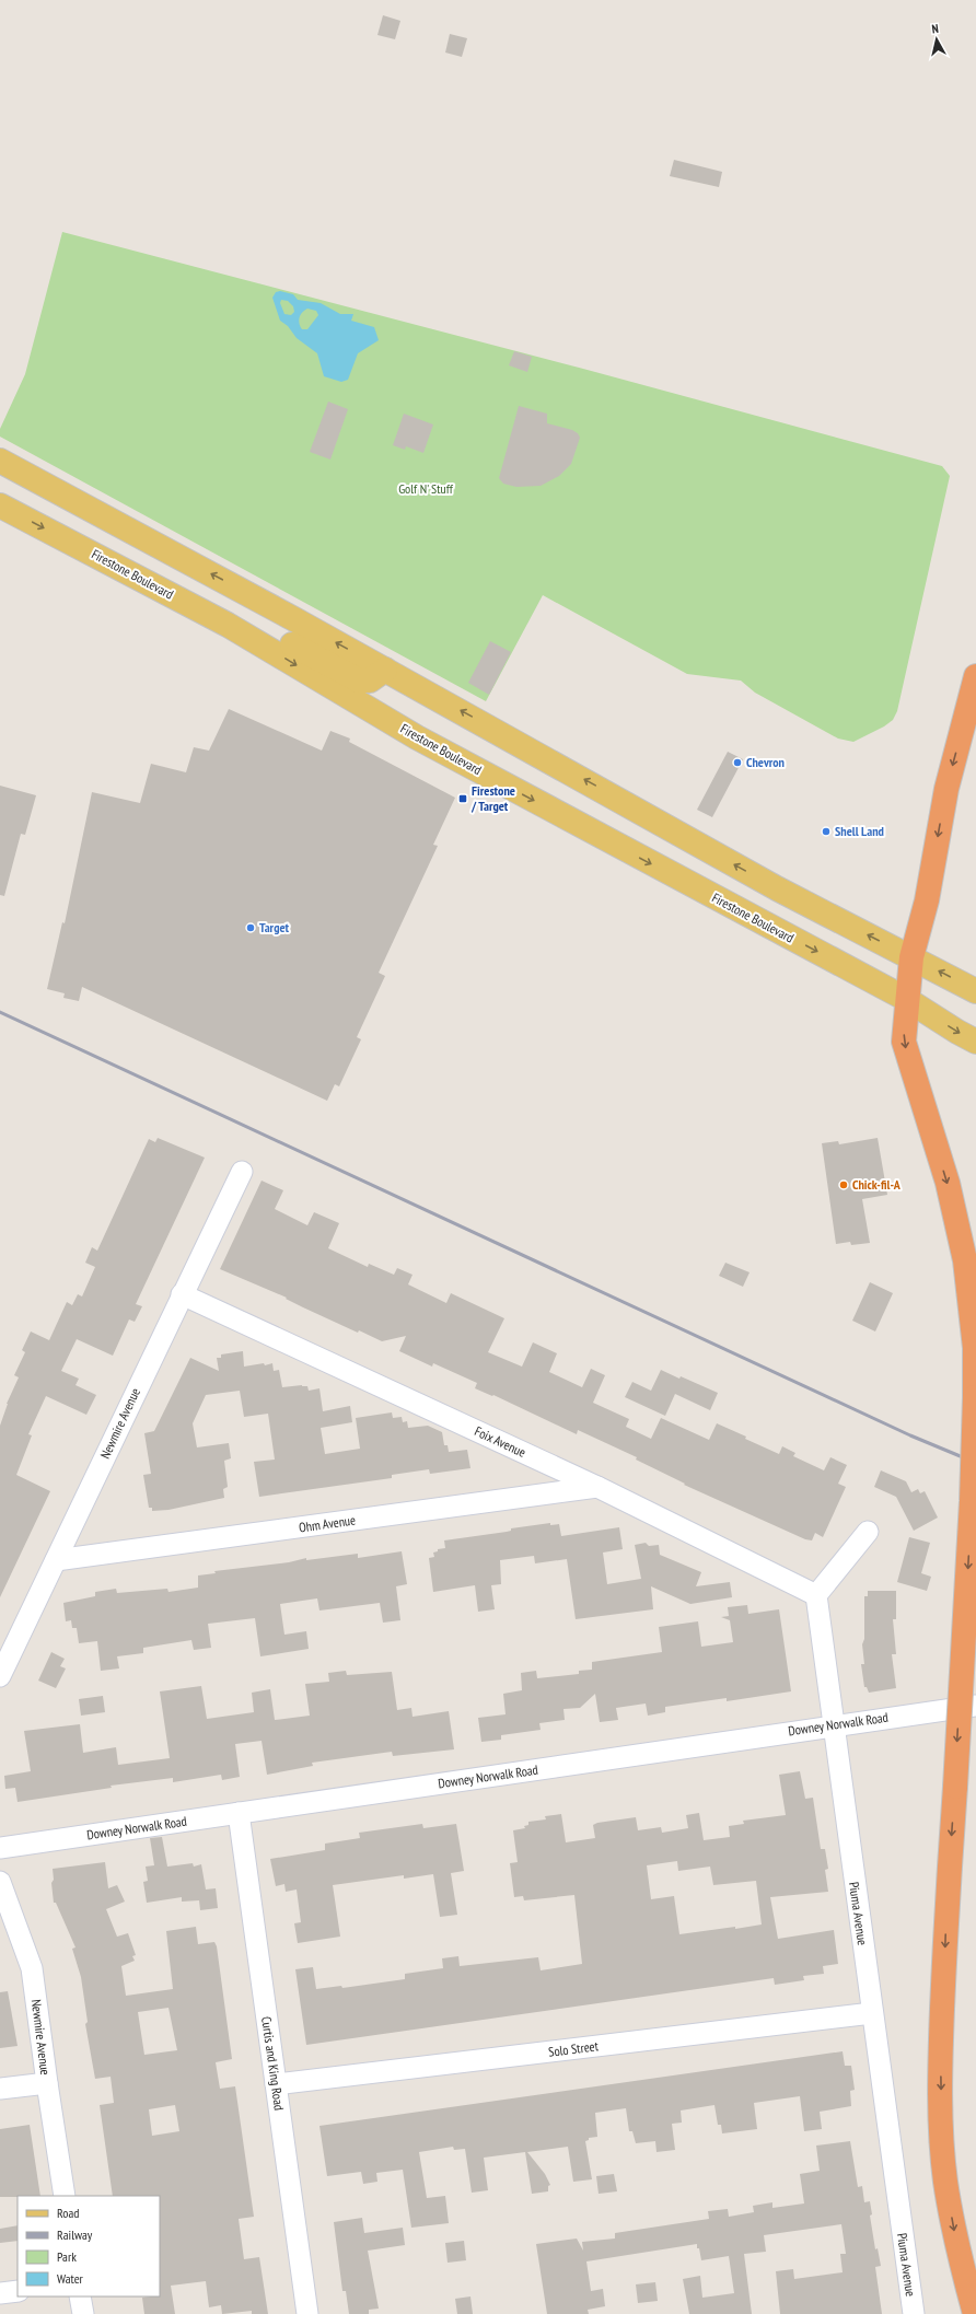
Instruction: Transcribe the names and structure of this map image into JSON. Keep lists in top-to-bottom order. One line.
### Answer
{"streets":{"main road":["Firestone Boulevard"],"street":["Newmire Avenue","Foix Avenue","Ohm Avenue","Downey Norwalk Road","Piuma Avenue","Solo Street","Curtis and King Road"]},"crossings":[["Newmire Avenue","Foix Avenue"],["Newmire Avenue","Ohm Avenue"],["Foix Avenue","Ohm Avenue"],["Foix Avenue","Piuma Avenue"],["Downey Norwalk Road","Piuma Avenue"],["Downey Norwalk Road","Curtis and King Road"],["Piuma Avenue","Solo Street"],["Solo Street","Curtis and King Road"]],"parks":["Golf N' Stuff"],"places":{"other":["Chevron","Shell Land","Target","Chick-fil-A"],"transit":["Firestone / Target"]},"legend":["Road","Railway","Park","Water"],"north":"top"}
